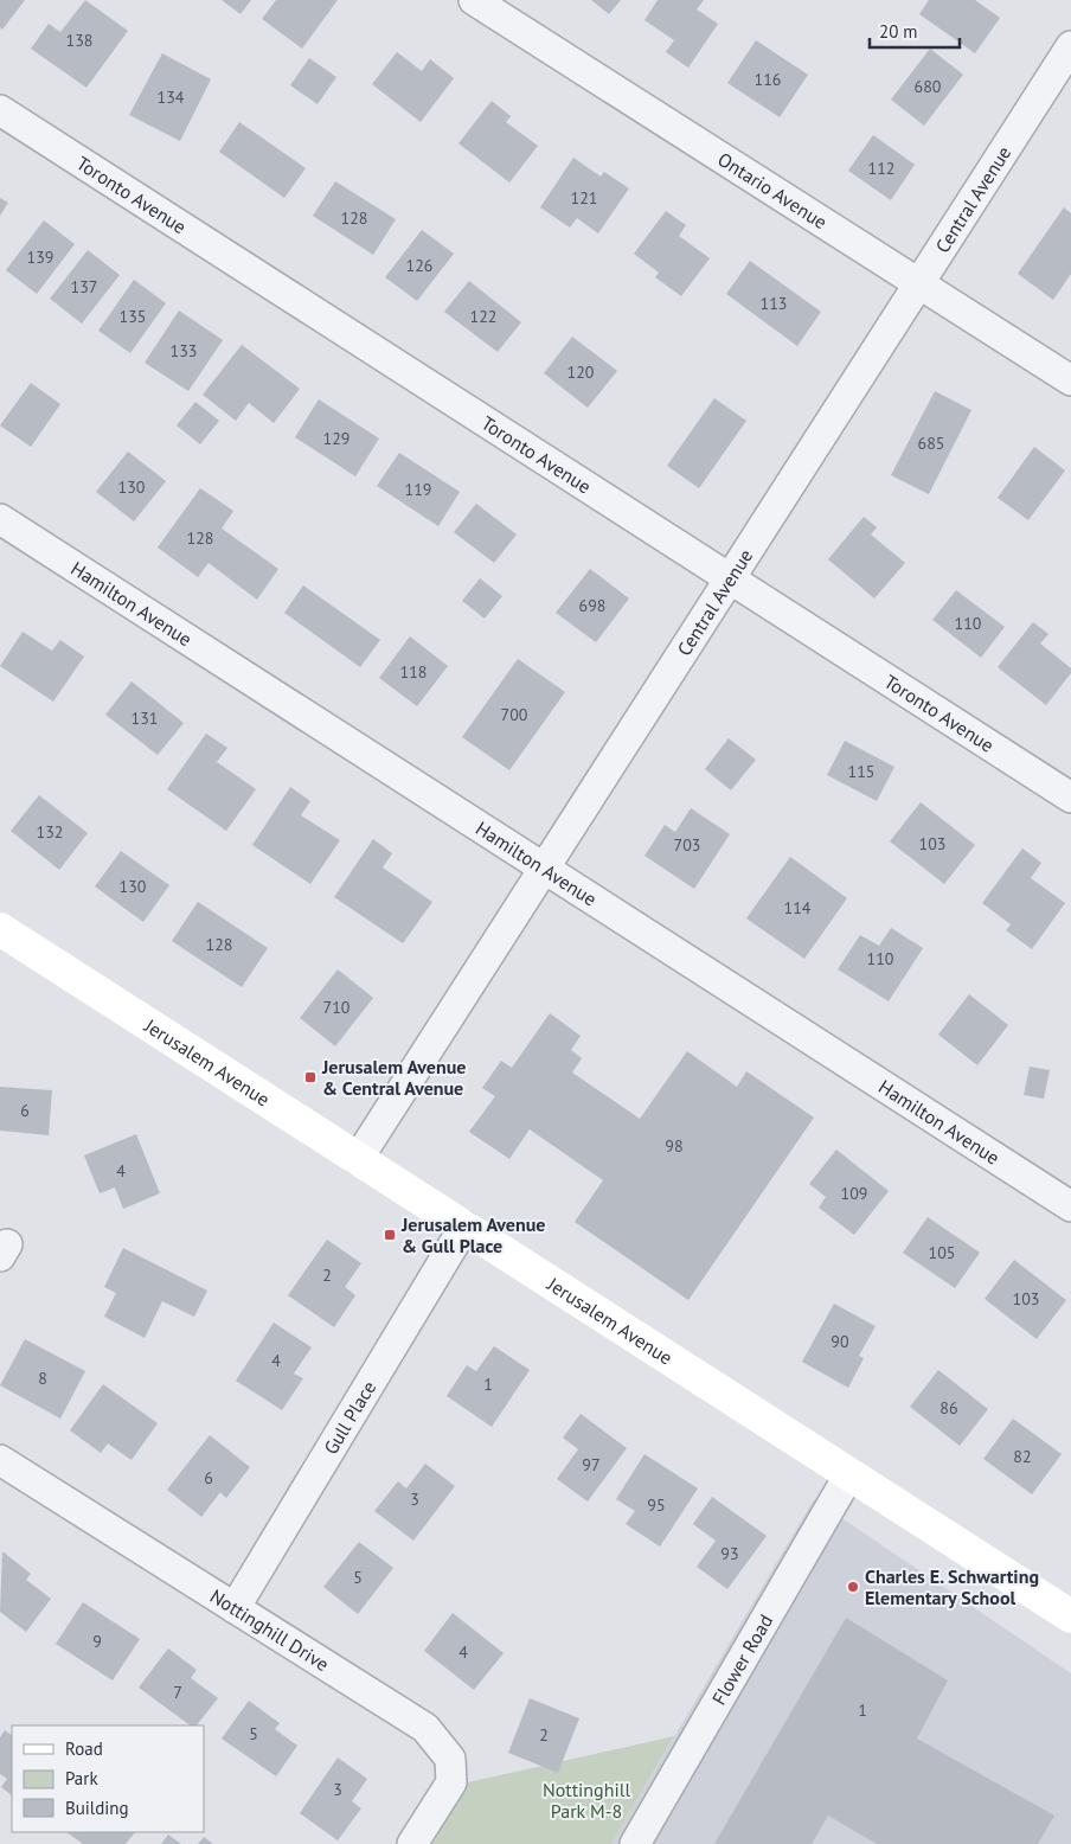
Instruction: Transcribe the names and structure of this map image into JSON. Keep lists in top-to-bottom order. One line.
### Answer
{"streets":{"main road":["Jerusalem Avenue"],"street":["Ontario Avenue","Toronto Avenue","Central Avenue","Hamilton Avenue","Gull Place","Nottinghill Drive","Flower Road"]},"crossings":[["Ontario Avenue","Central Avenue"],["Toronto Avenue","Central Avenue"],["Central Avenue","Hamilton Avenue"],["Central Avenue","Jerusalem Avenue"],["Jerusalem Avenue","Gull Place"],["Jerusalem Avenue","Flower Road"],["Gull Place","Nottinghill Drive"]],"parks":["Nottinghill Park M-8"],"places":{"transit":["Jerusalem Avenue & Central Avenue","Jerusalem Avenue & Gull Place"],"other":["Charles E. Schwarting Elementary School"]},"house_numbers":["138","116","680","134","112","121","128","139","126","137","113","135","122","133","120","129","685","130","119","128","698","110","118","700","131","115","132","103","703","130","114","128","110","710","6","98","4","109","105","2","103","90","4","8","1","86","82","97","6","3","95","93","5","9","4","7","1","5","2","3"],"legend":["Road","Park","Building"],"scale_bar":"20 m"}
